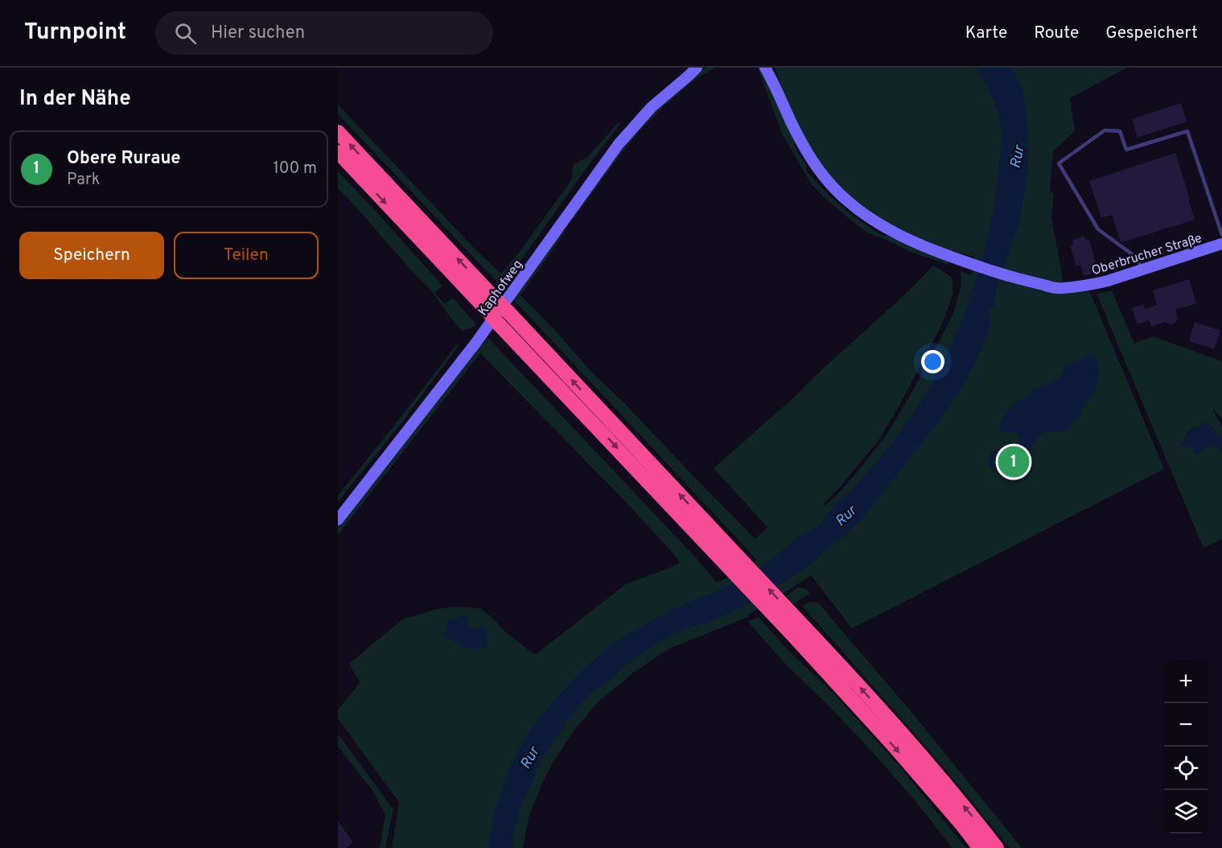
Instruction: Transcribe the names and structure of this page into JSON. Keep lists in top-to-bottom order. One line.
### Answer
{"streets":{"main road":["Oberbrucher Straße","Kaphofweg"]},"water":["Rur"],"page":{"header":"Turnpoint","search":"Hier suchen","nav":["Karte","Route","Gespeichert"],"heading":"In der Nähe","list":[{"mark":"1","name":"Obere Ruraue","note":"Park","value":"100 m"}],"buttons":["Speichern","Teilen"],"pins":"1","map_buttons":["+","−"]}}
